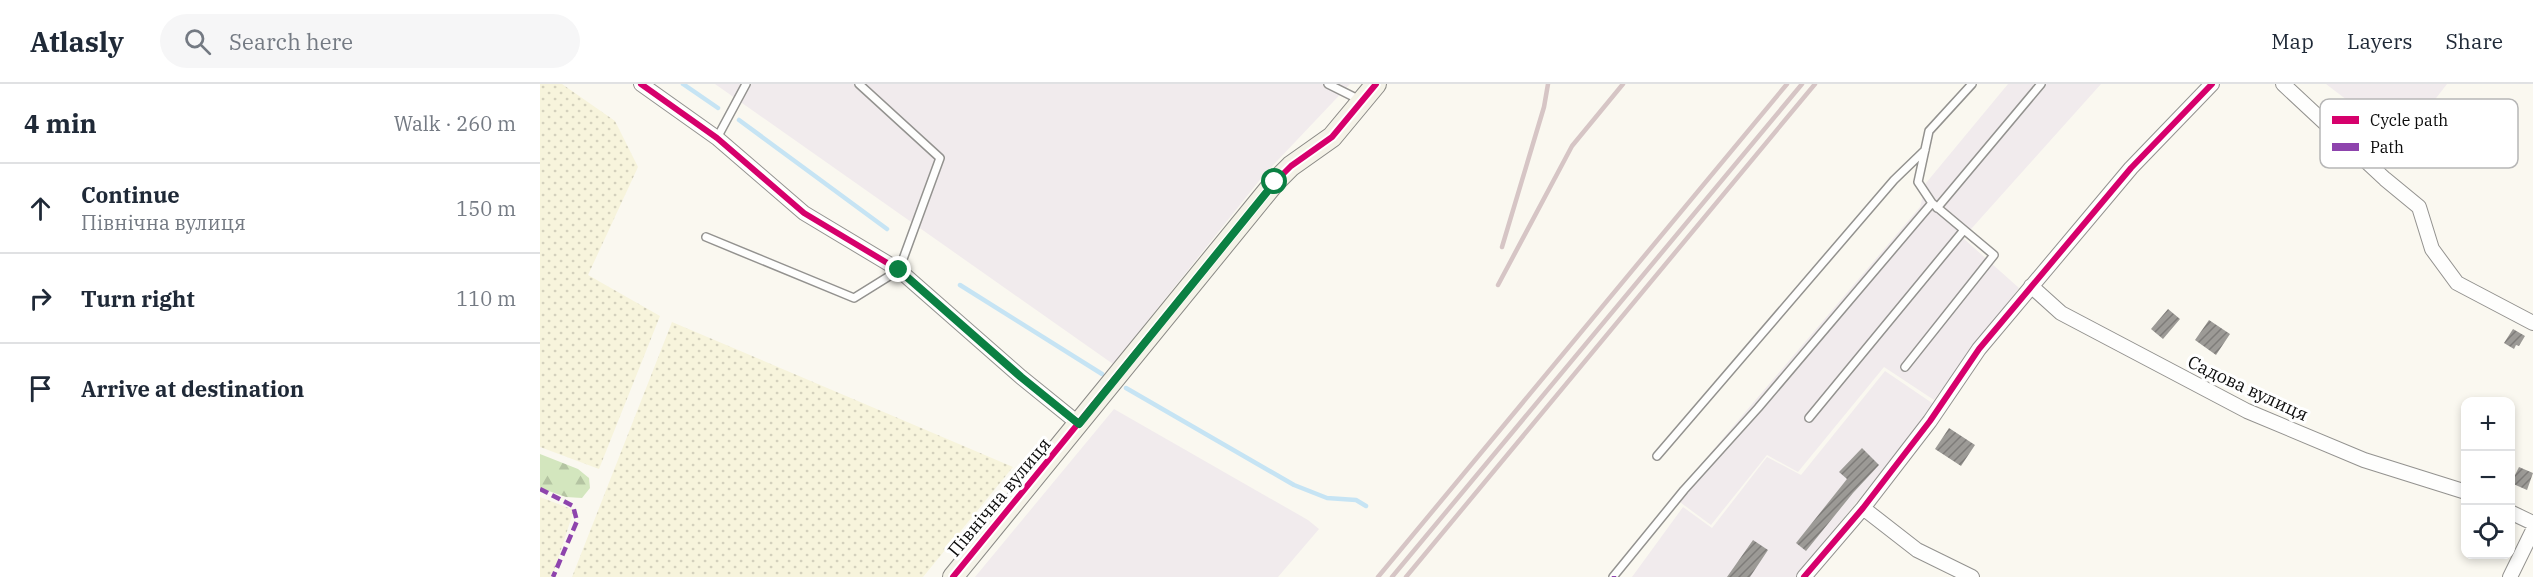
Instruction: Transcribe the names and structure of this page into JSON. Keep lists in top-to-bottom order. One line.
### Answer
{"streets":{"street":["Садова вулиця","Північна вулиця"]},"legend":["Cycle path","Path"],"page":{"header":"Atlasly","search":"Search here","nav":["Map","Layers","Share"],"heading":["4 min","Walk · 260 m"],"list":[["Continue","Північна вулиця","150 m"],["Turn right","110 m"],"Arrive at destination"],"map_buttons":["+","−"]}}
